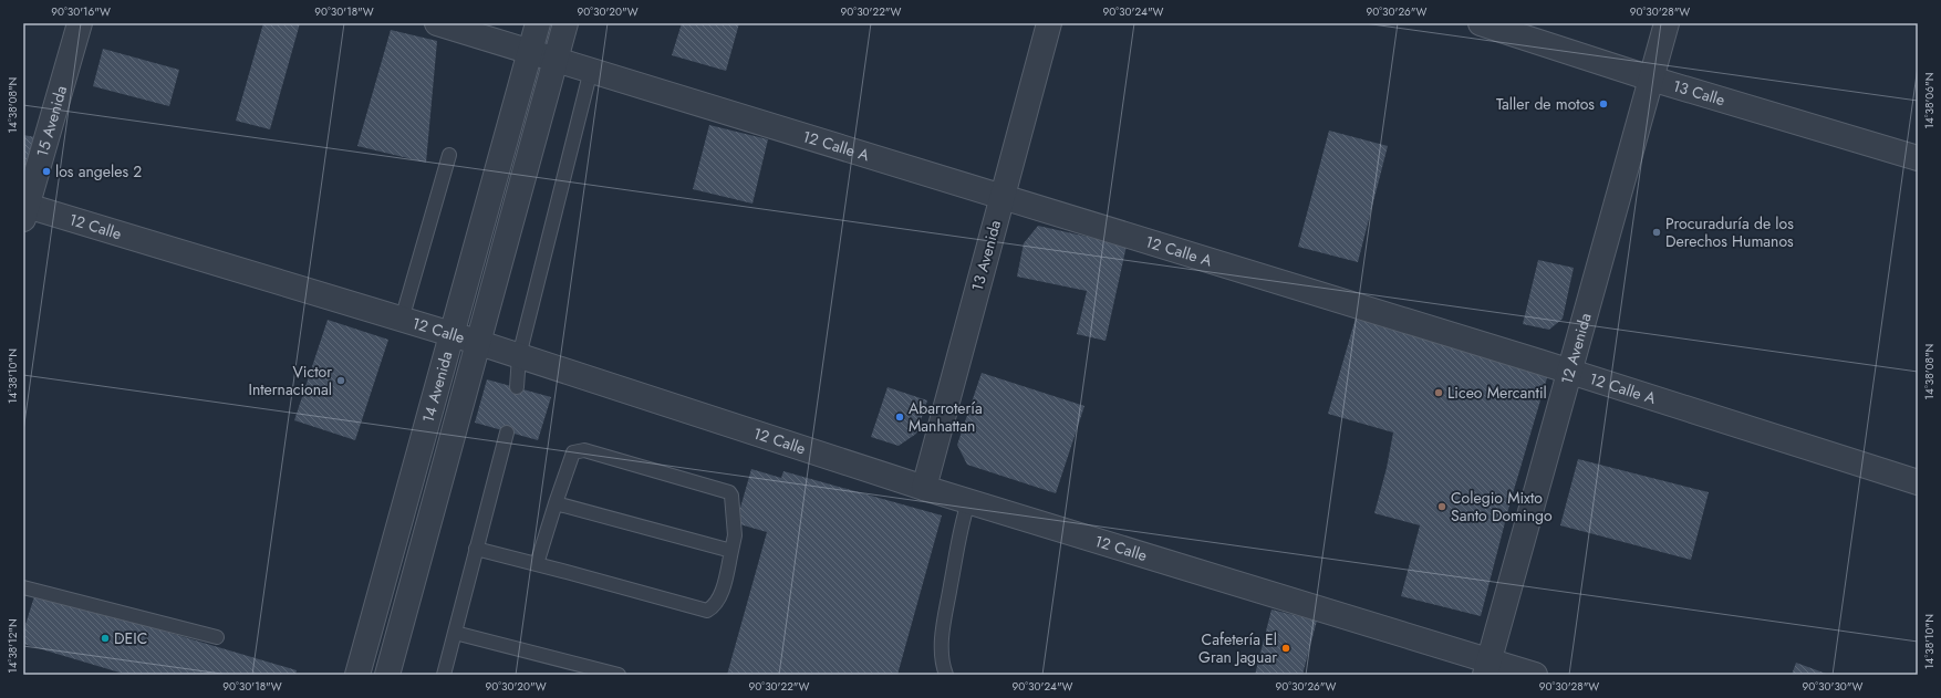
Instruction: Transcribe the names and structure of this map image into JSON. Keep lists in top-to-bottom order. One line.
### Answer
{"streets":{"street":["13 Calle","15 Avenida","12 Calle A","12 Calle","13 Avenida","12 Avenida","14 Avenida"]},"crossings":[["13 Calle","12 Avenida"],["15 Avenida","12 Calle"],["12 Calle A","13 Avenida"],["12 Calle A","12 Avenida"],["12 Calle A","14 Avenida"],["12 Calle","13 Avenida"],["12 Calle","12 Avenida"],["12 Calle","14 Avenida"]],"places":["Taller de motos","los angeles 2","Procuraduría de los Derechos Humanos","Victor Internacional","Liceo Mercantil","Abarrotería Manhattan","Colegio Mixto Santo Domingo","DEIC","Cafetería El Gran Jaguar"],"coordinates":["90°30'16\"W","90°30'18\"W","90°30'20\"W","90°30'22\"W","90°30'24\"W","90°30'26\"W","90°30'28\"W","14°38'06\"N","14°38'08\"N","14°38'10\"N","14°38'12\"N","90°30'30\"W"]}
